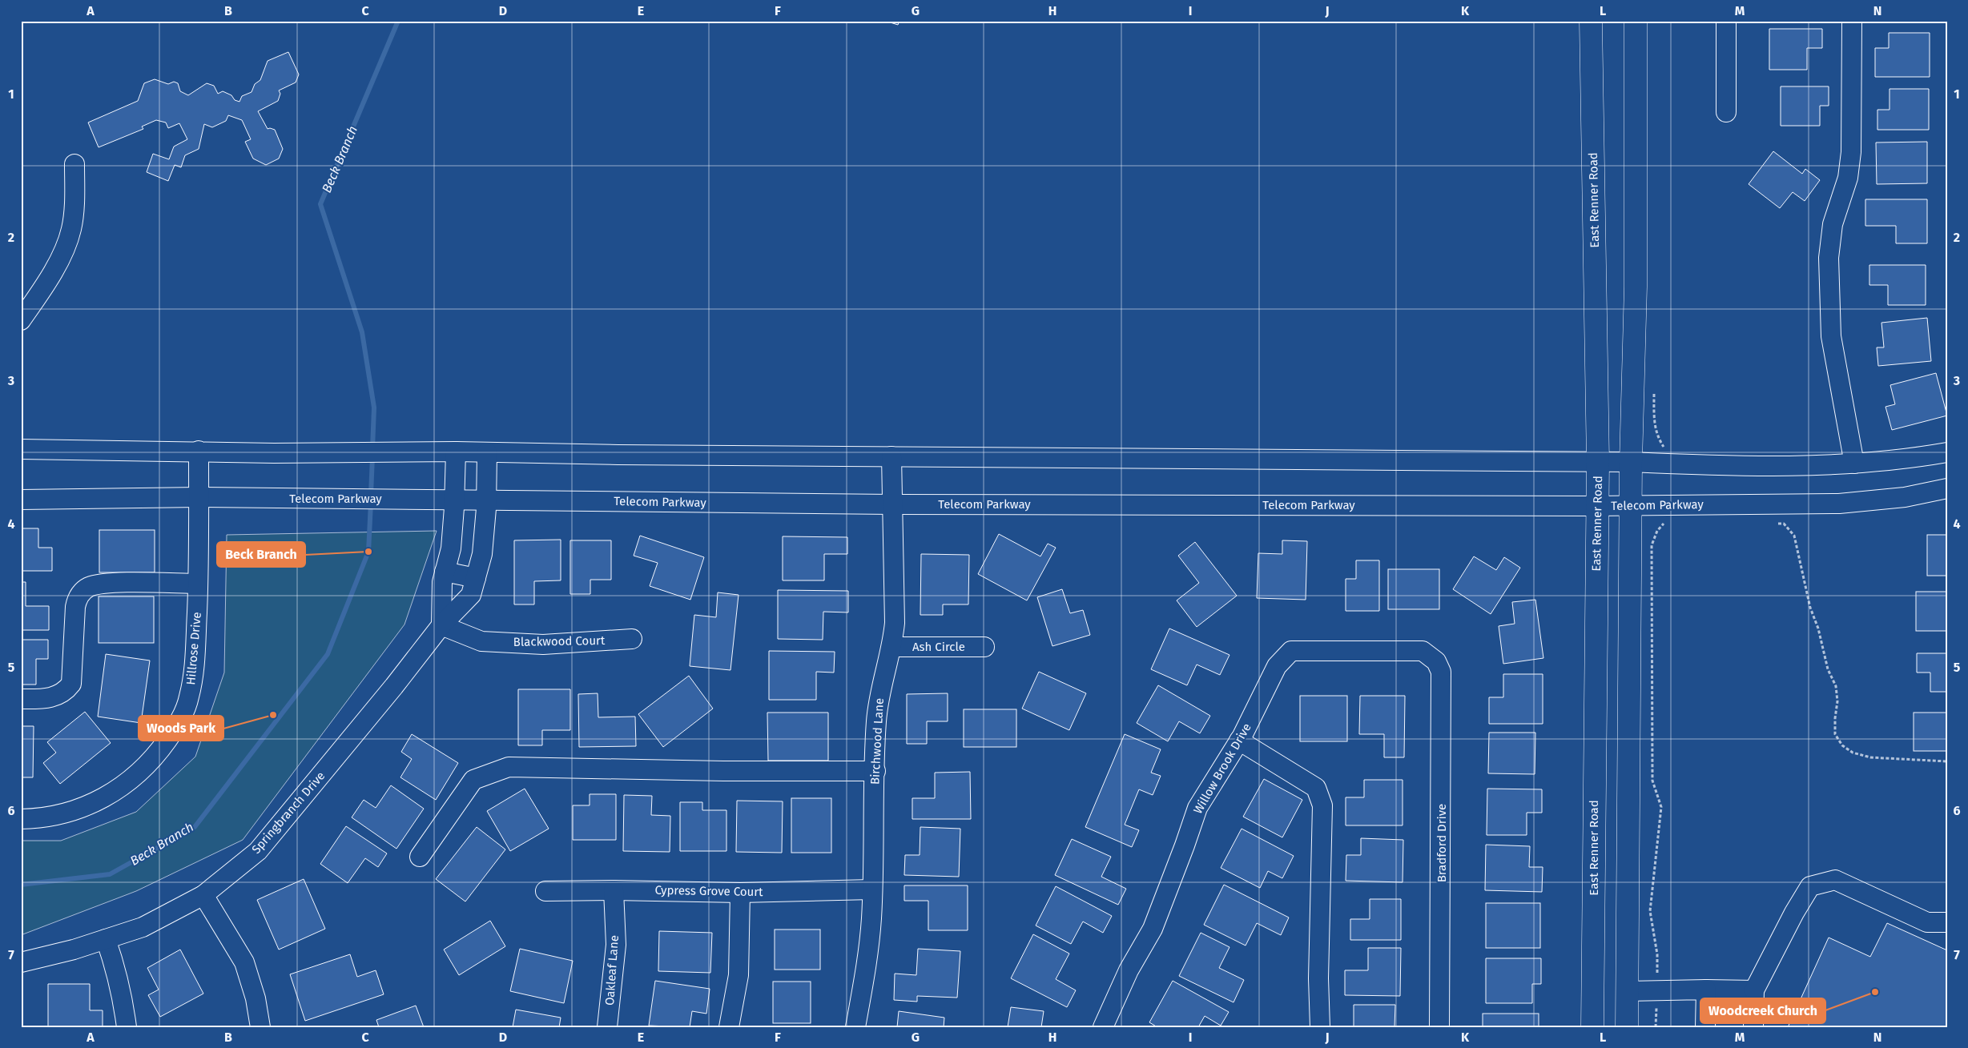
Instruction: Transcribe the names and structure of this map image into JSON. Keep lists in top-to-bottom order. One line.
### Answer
{"streets":{"main road":["East Renner Road"],"street":["Telecom Parkway","Blackwood Court","Ash Circle","Hillrose Drive","Birchwood Lane","Willow Brook Drive","Springbranch Drive","Bradford Drive","Cypress Grove Court","Oakleaf Lane"]},"crossings":[["East Renner Road","Telecom Parkway"],["Telecom Parkway","Hillrose Drive"],["Telecom Parkway","Birchwood Lane"],["Telecom Parkway","Springbranch Drive"],["Blackwood Court","Springbranch Drive"],["Ash Circle","Birchwood Lane"],["Birchwood Lane","Cypress Grove Court"],["Willow Brook Drive","Bradford Drive"],["Cypress Grove Court","Oakleaf Lane"]],"water":["Beck Branch"],"places":["Beck Branch","Woods Park","Woodcreek Church"],"grid":{"columns":["A","B","C","D","E","F","G","H","I","J","K","L","M","N"],"rows":["1","2","3","4","5","6","7"]}}
